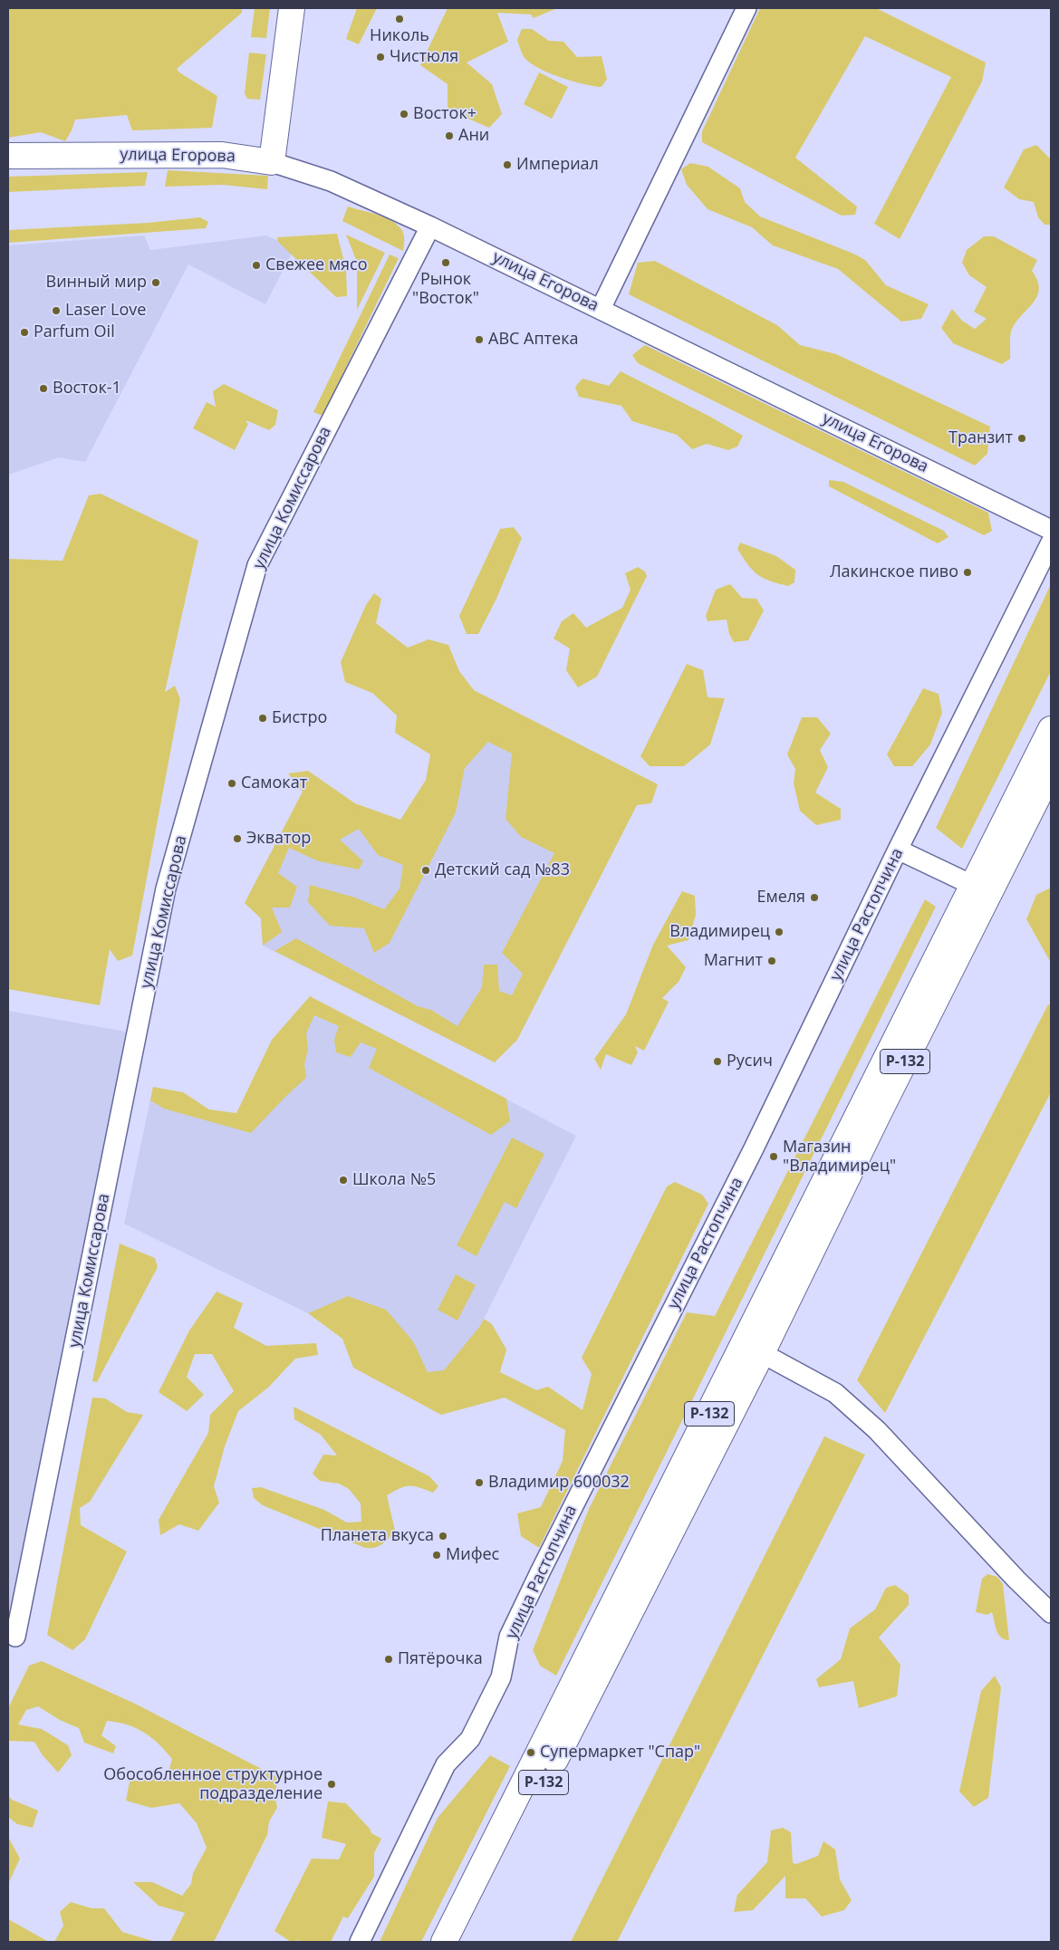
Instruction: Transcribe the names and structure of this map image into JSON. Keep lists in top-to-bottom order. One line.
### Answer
{"streets":{"main road":["улица Егорова","Р-132"],"street":["улица Комиссарова","улица Растопчина"]},"crossings":[["улица Егорова","улица Комиссарова"]],"places":["Николь","Чистюля","Восток+","Ани","Империал","Рынок \"Восток\"","Свежее мясо","Винный мир","Laser Love","Parfum Oil","ABC Аптека","Восток-1","Транзит","Лакинское пиво","Бистро","Самокат","Экватор","Детский сад №83","Емеля","Владимирец","Магнит","Русич","Магазин \"Владимирец\"","Школа №5","Владимир 600032","Планета вкуса","Мифес","Пятёрочка","Супермаркет \"Спар\"","Обособленное структурное подразделение"]}
